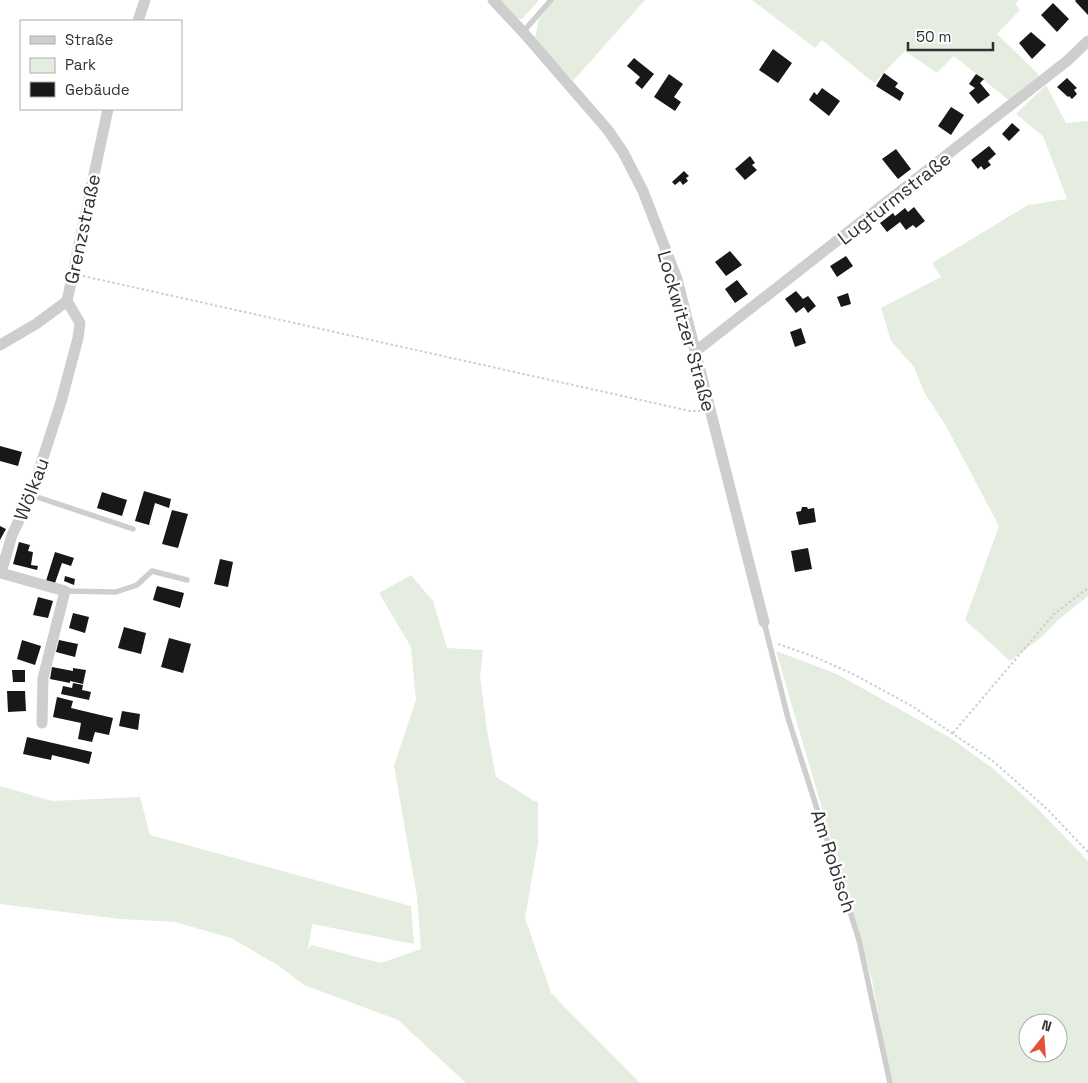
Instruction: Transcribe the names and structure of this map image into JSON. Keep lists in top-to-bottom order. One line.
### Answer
{"streets":{"street":["Lugturmstraße","Grenzstraße","Lockwitzer Straße","Wölkau"],"lane":["Am Robisch"]},"crossings":[["Lugturmstraße","Lockwitzer Straße"],["Grenzstraße","Wölkau"],["Lockwitzer Straße","Am Robisch"]],"legend":["Straße","Park","Gebäude"],"scale_bar":"50 m","north":"top"}
